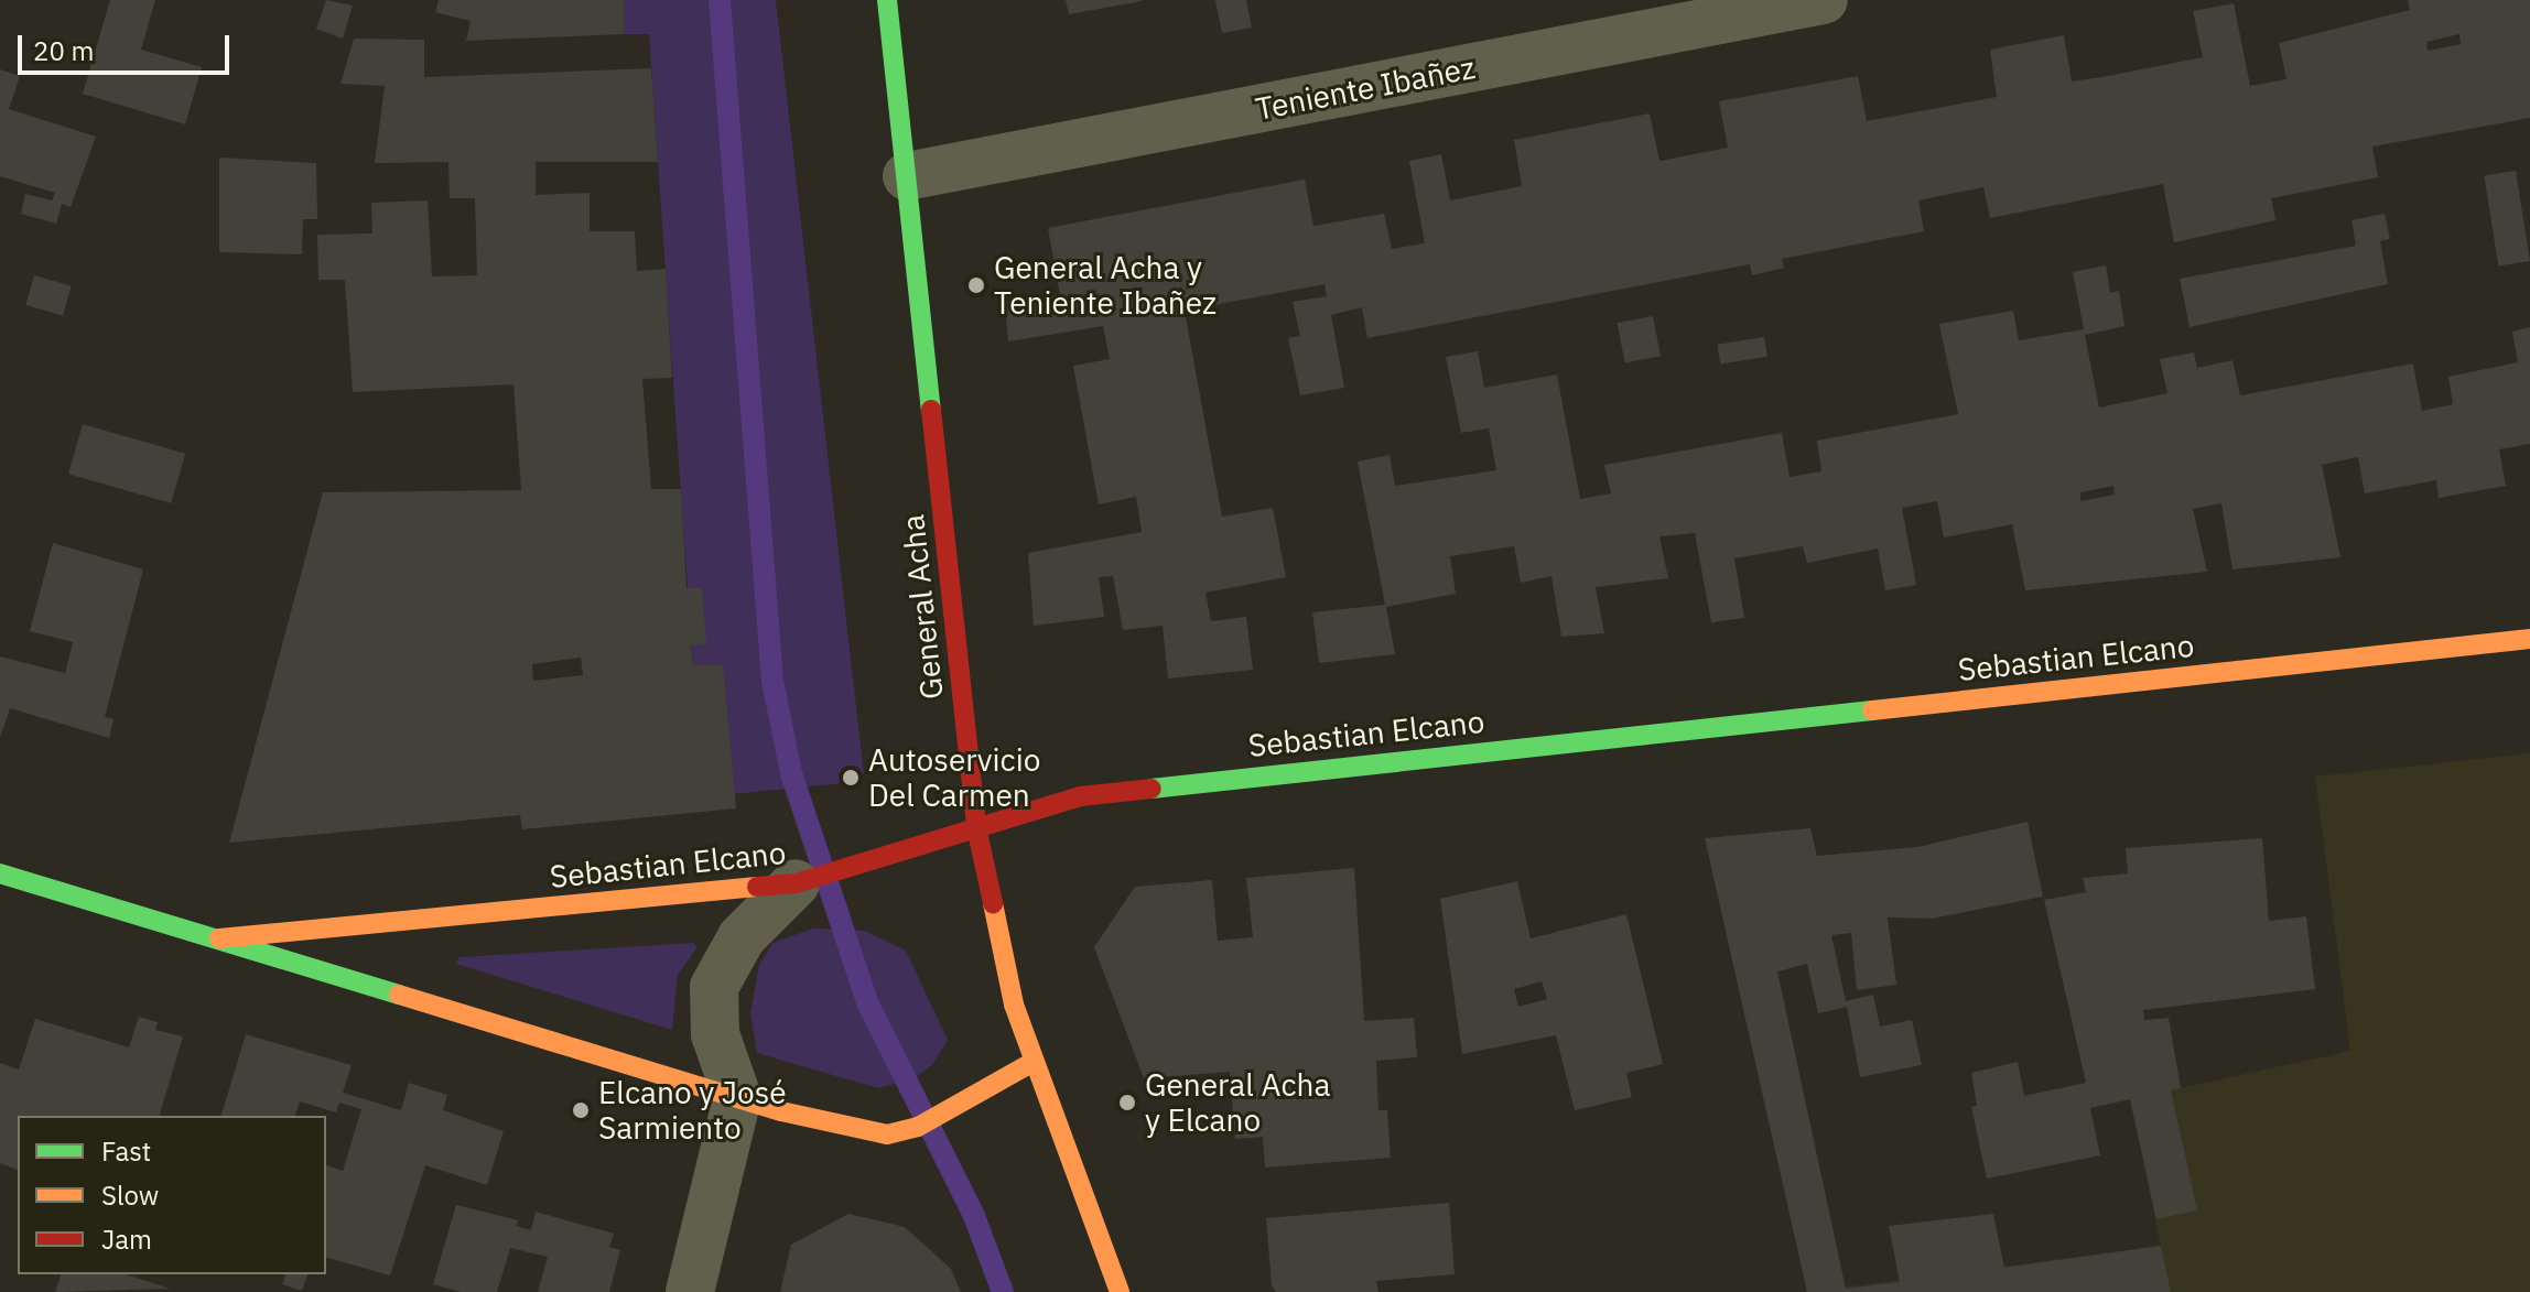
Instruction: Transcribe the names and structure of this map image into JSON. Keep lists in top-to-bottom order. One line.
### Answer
{"streets":{"street":["Teniente Ibañez","General Acha","Sebastian Elcano"]},"crossings":[["Teniente Ibañez","General Acha"],["General Acha","Sebastian Elcano"]],"places":["General Acha y Teniente Ibañez","Autoservicio Del Carmen","General Acha y Elcano","Elcano y José Sarmiento"],"legend":["Fast","Slow","Jam"],"scale_bar":"20 m"}
